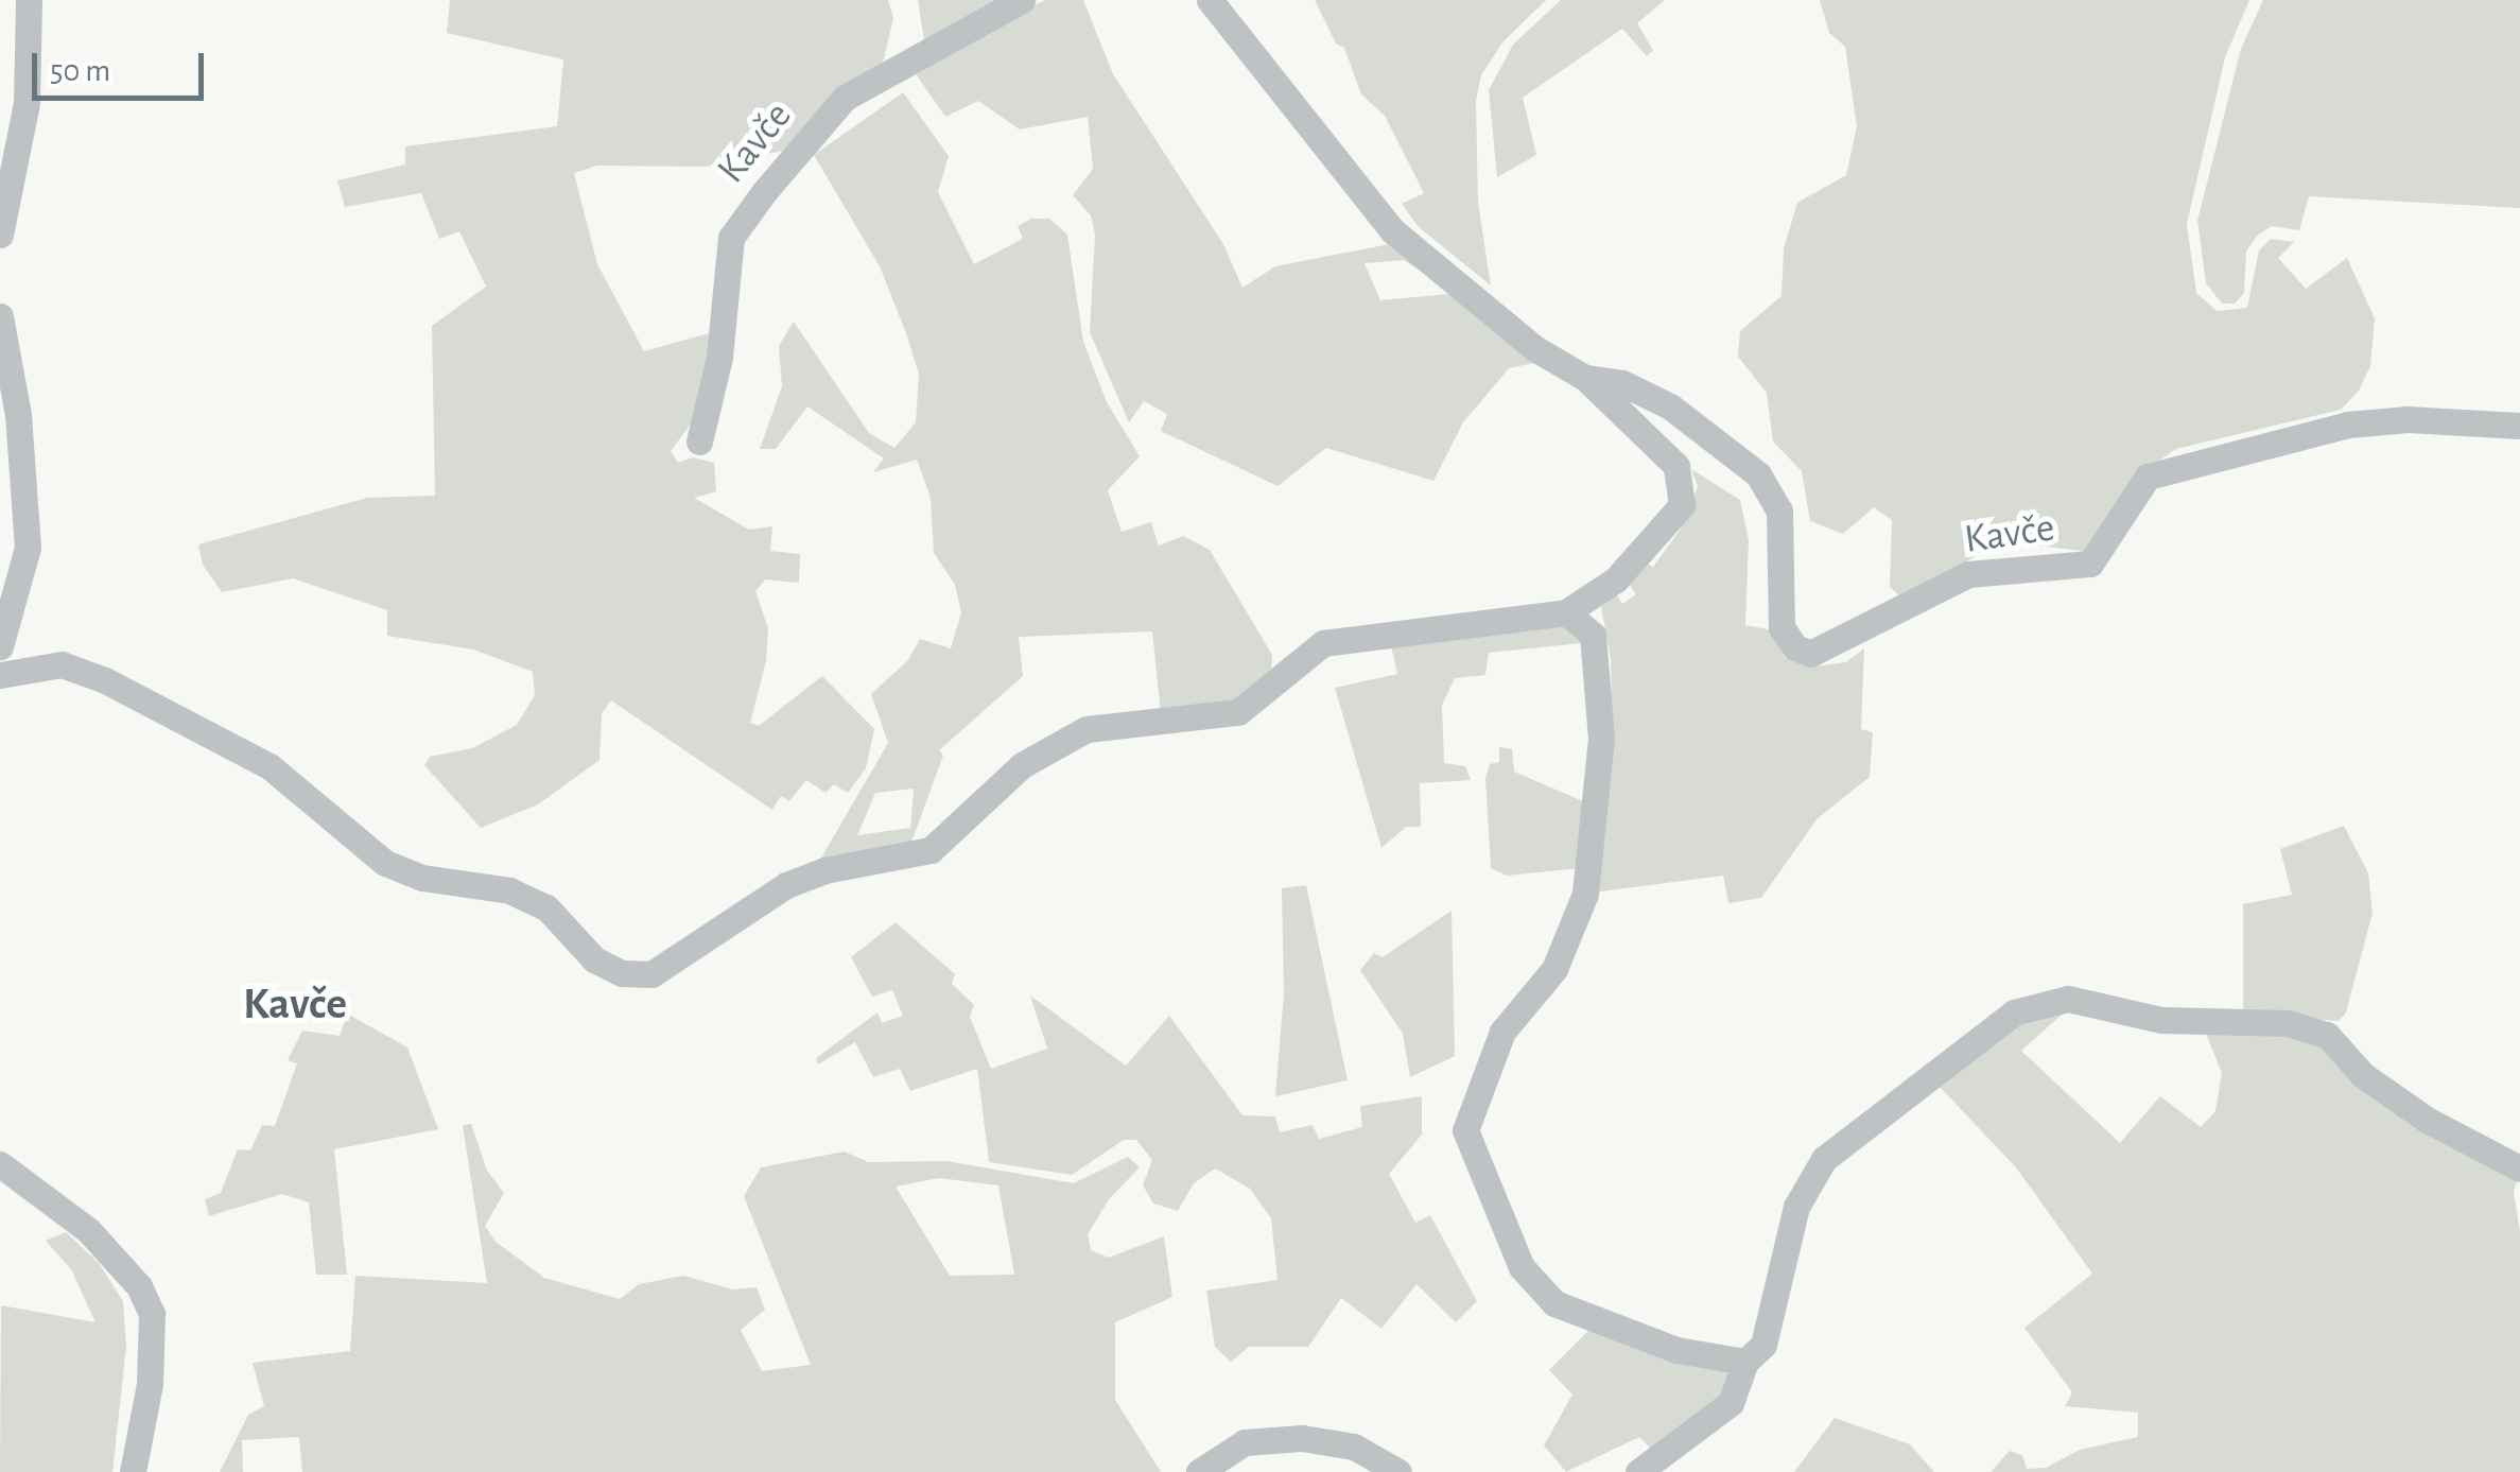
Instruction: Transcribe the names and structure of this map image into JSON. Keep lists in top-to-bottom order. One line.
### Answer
{"streets":{"street":["Kavče"]},"districts":["Kavče"],"scale_bar":"50 m"}
